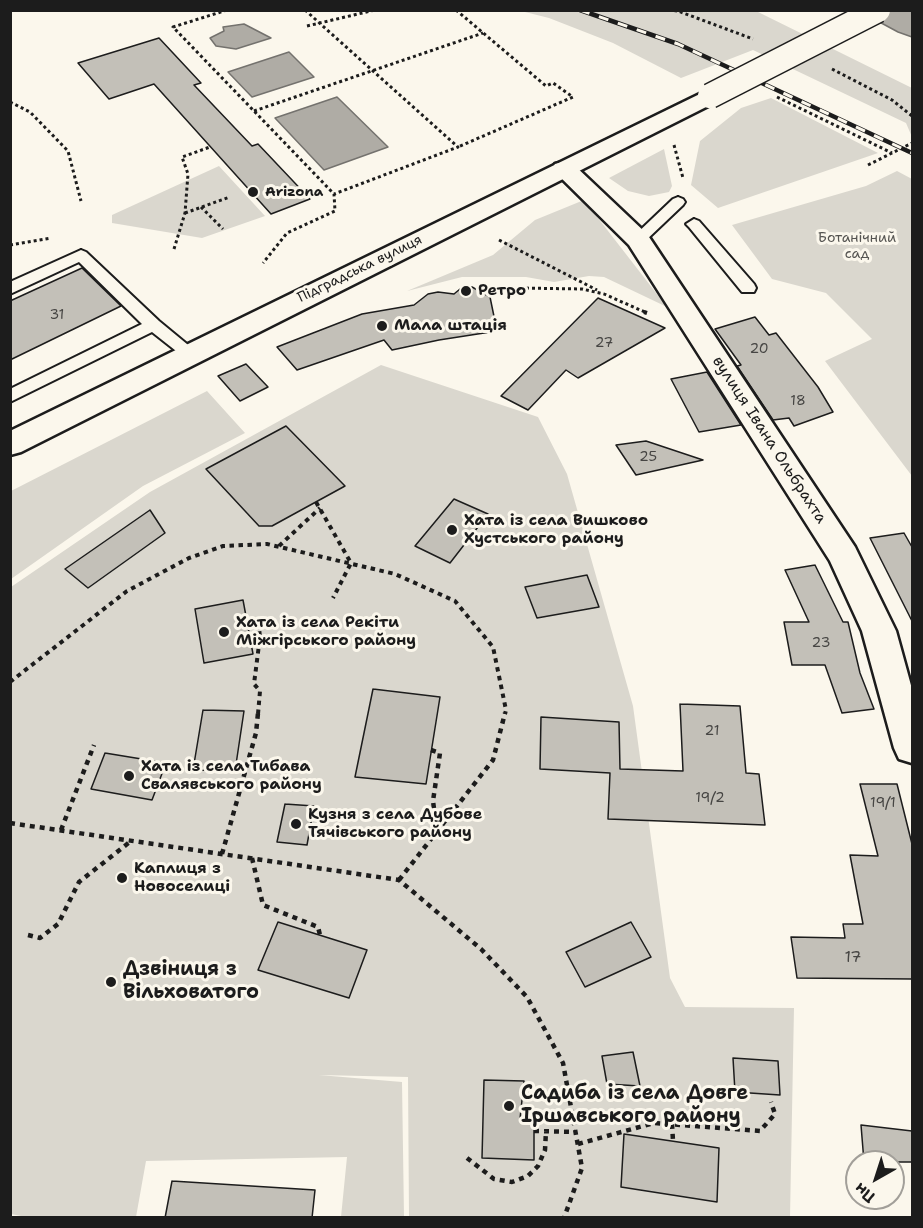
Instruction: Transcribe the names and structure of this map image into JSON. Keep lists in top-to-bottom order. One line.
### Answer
{"streets":{"main road":["Підградська вулиця","вулиця Івана Ольбрахта"]},"crossings":[["Підградська вулиця","вулиця Івана Ольбрахта"]],"parks":["Ботанічний сад"],"places":["Arizona","Ретро","Мала штація","Хата із села Вишково Хустського району","Хата із села Рекіти Міжгірського району","Хата із села Тибава Свалявського району","Кузня з села Дубове Тячівського району","Каплиця з Новоселиці","Дзвіниця з Вільховатого","Садиба із села Довге Іршавського району"],"house_numbers":["31","27","20","18","25","23","21","19/2","19/1","17"],"north":"bottom left"}
